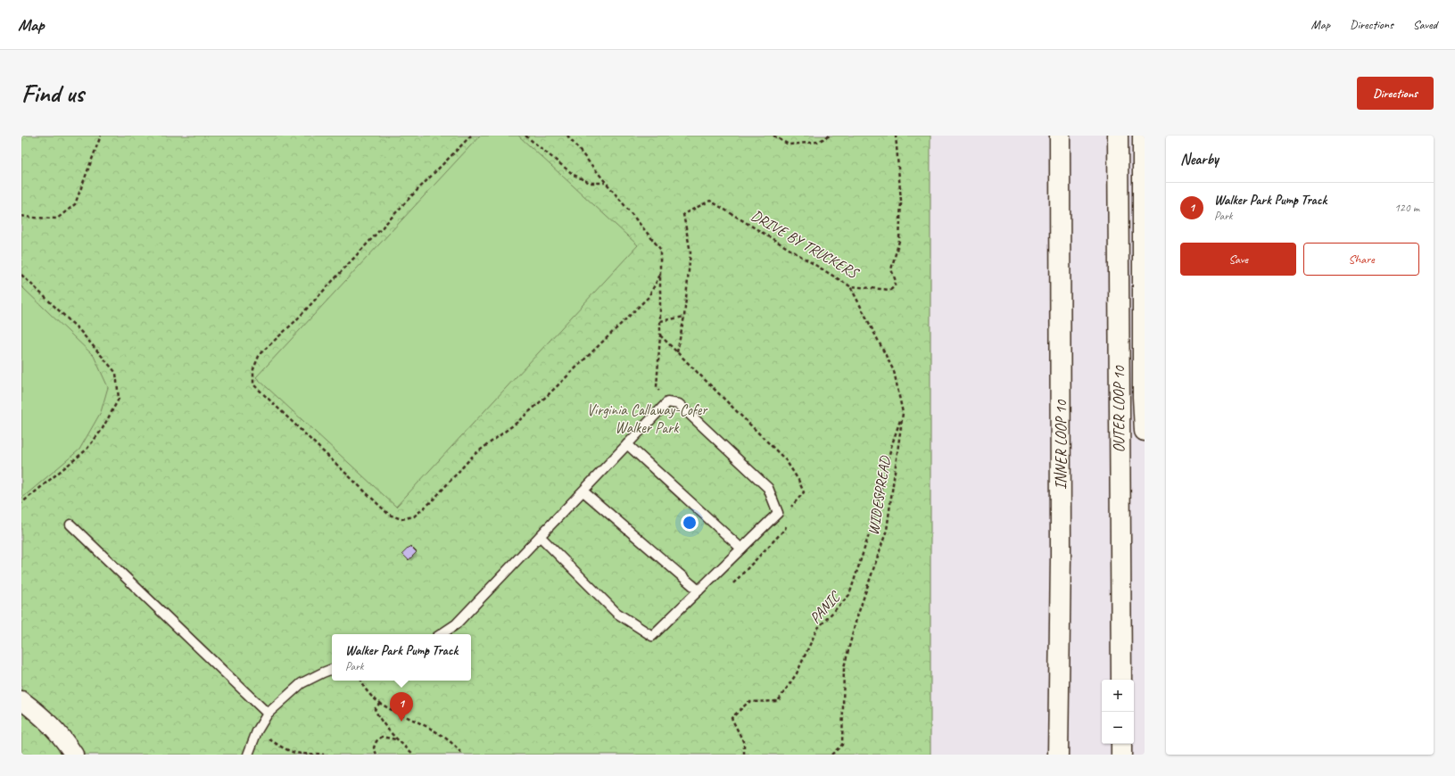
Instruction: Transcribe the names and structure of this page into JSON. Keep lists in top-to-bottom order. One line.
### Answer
{"streets":{"highway":["OUTER LOOP 10","INNER LOOP 10"],"path":["DRIVE BY TRUCKERS","WIDESPREAD","PANIC"]},"crossings":[["DRIVE BY TRUCKERS","WIDESPREAD"],["WIDESPREAD","PANIC"]],"parks":["Virginia Callaway-Cofer Walker Park"],"page":{"header":"Map","nav":["Map","Directions","Saved"],"buttons":["Directions",["Save","Share"]],"title":"Find us","heading":"Nearby","list":[{"mark":"1","name":"Walker Park Pump Track","note":"Park","value":"120 m"}],"popup":["Walker Park Pump Track","Park"],"map_buttons":["+","−"],"pins":"1"}}
